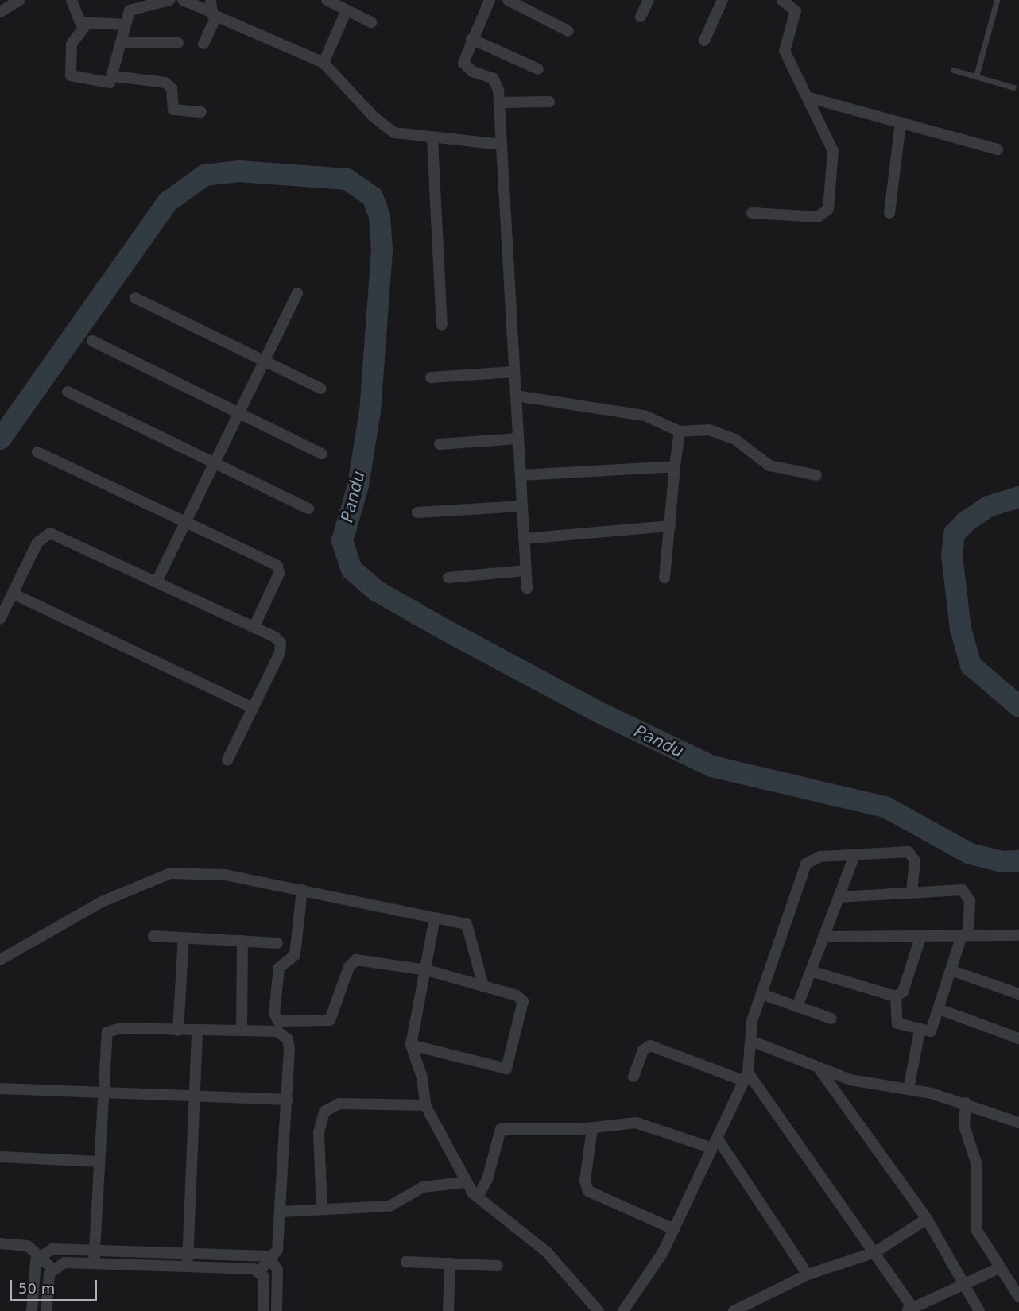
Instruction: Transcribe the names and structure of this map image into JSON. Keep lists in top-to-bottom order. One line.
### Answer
{"water":["Pandu"],"scale_bar":"50 m"}
